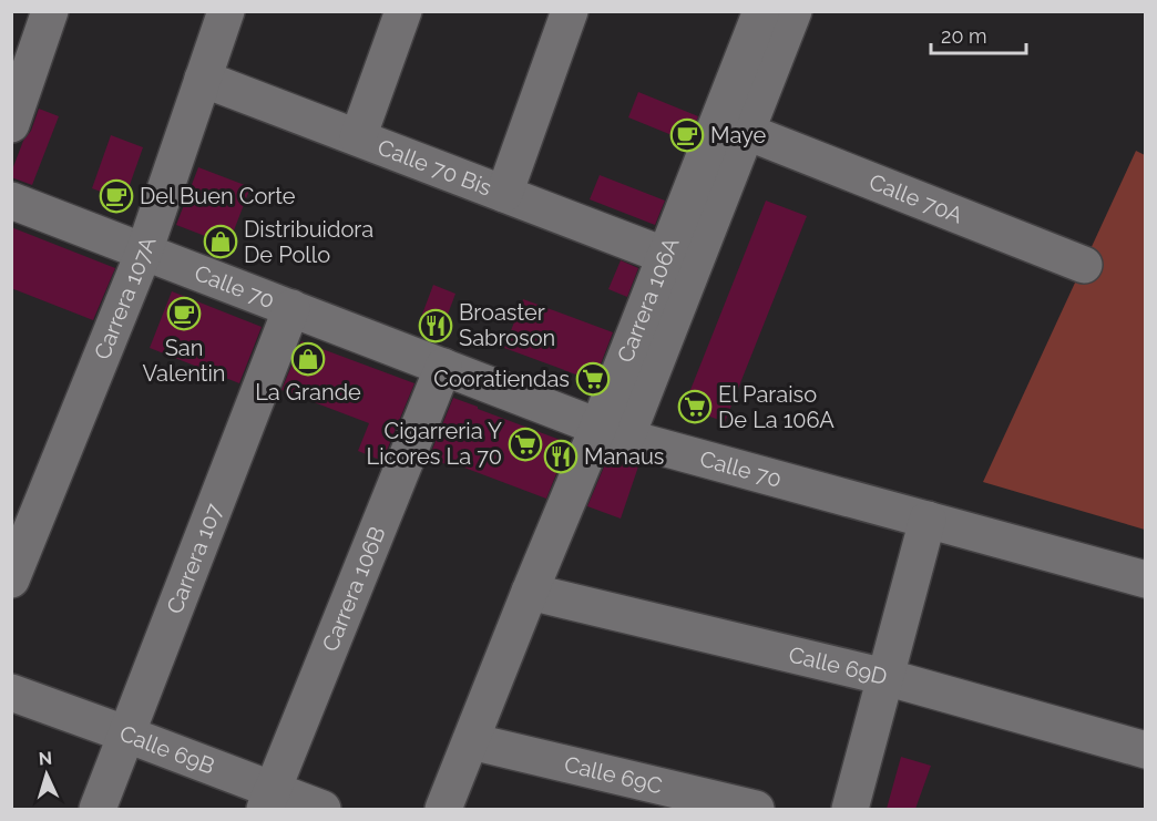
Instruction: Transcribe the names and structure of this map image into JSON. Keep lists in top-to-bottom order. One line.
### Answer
{"streets":{"street":["Calle 70 Bis","Calle 70A","Calle 70","Carrera 107A","Carrera 106A","Carrera 107","Carrera 106B","Calle 69D","Calle 69B","Calle 69C"]},"crossings":[["Calle 70 Bis","Carrera 107A"],["Calle 70 Bis","Carrera 106A"],["Calle 70A","Carrera 106A"],["Calle 70","Carrera 107A"],["Calle 70","Carrera 106A"],["Calle 70","Carrera 107"],["Calle 70","Carrera 106B"],["Carrera 106A","Calle 69D"],["Carrera 106A","Calle 69C"],["Carrera 107","Calle 69B"],["Carrera 106B","Calle 69B"]],"places":{"cafe":["Maye","Del Buen Corte","San Valentin"],"shop":["Distribuidora De Pollo","La Grande"],"restaurant":["Broaster Sabroson","Manaus"],"supermarket":["Cooratiendas","El Paraiso De La 106A","Cigarreria Y Licores La 70"]},"scale_bar":"20 m","north":"top"}
